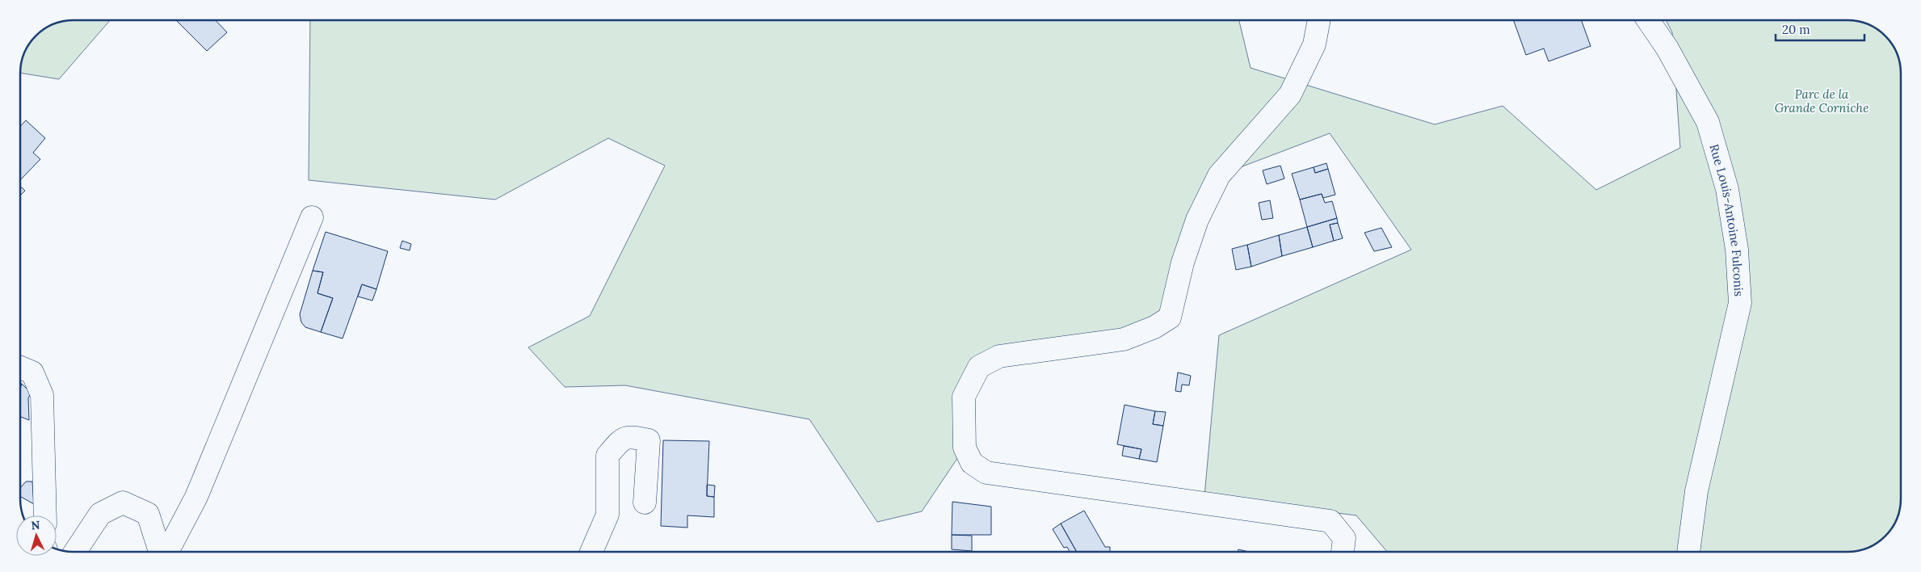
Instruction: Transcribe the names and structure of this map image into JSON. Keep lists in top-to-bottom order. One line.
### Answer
{"streets":{"street":["Rue Louis-Antoine Fulconis"]},"parks":["Parc de la Grande Corniche"],"scale_bar":"20 m","north":"top"}
